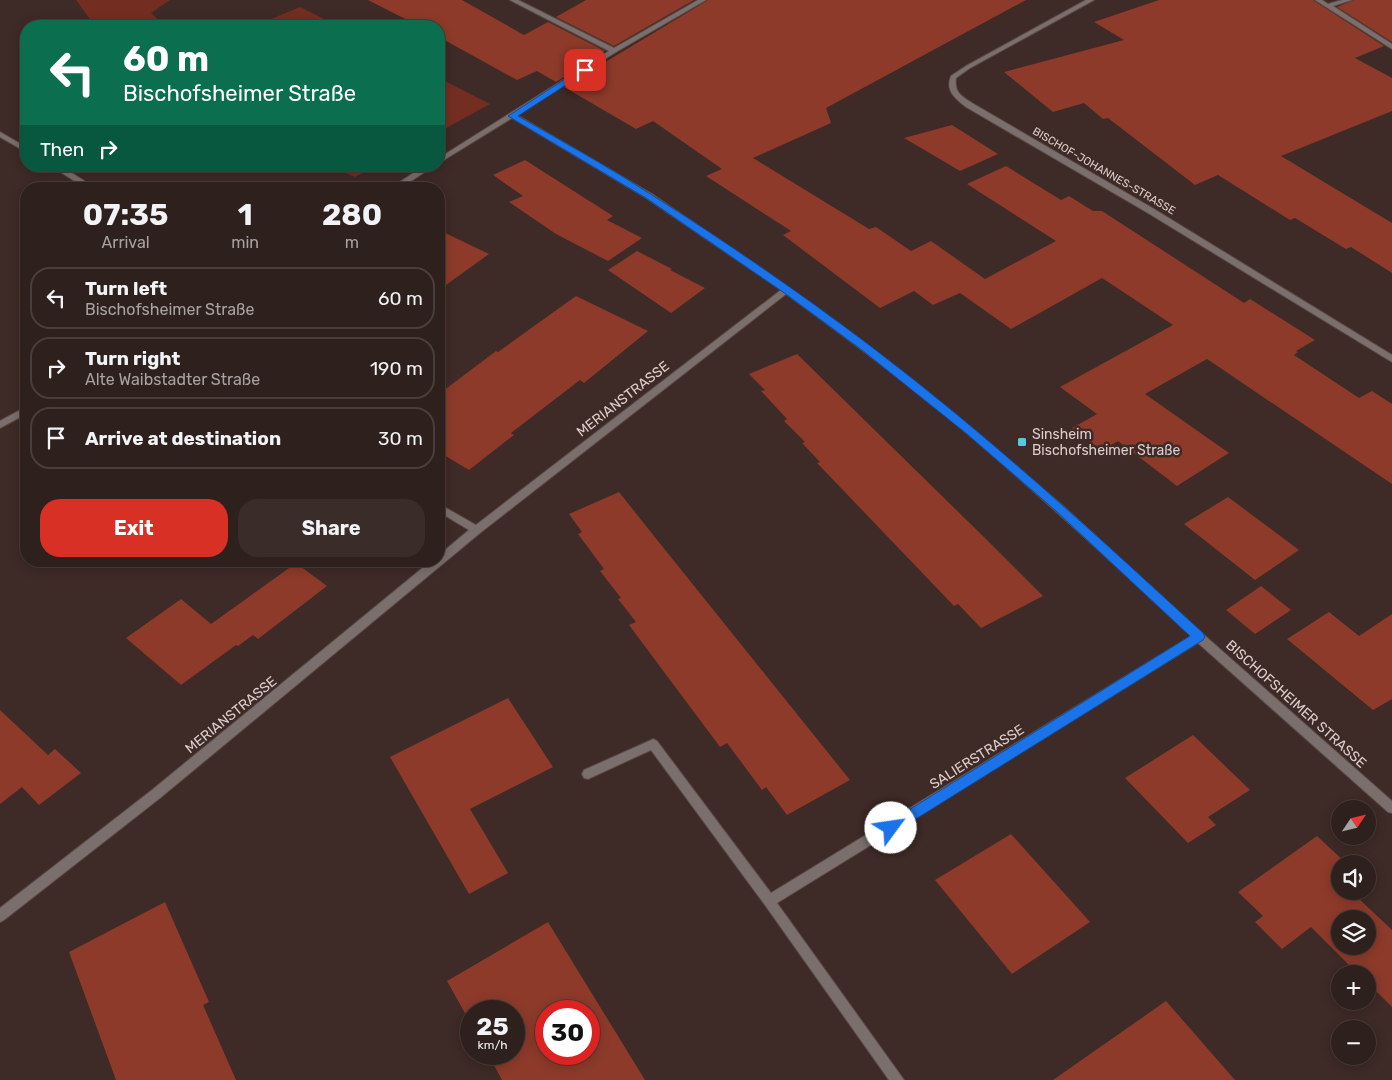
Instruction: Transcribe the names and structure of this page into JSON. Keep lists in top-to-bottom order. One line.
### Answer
{"streets":{"street":["BISCHOF-JOHANNES-STRASSE","MERIANSTRASSE","BISCHOFSHEIMER STRASSE","SALIERSTRASSE"]},"crossings":[["MERIANSTRASSE","BISCHOFSHEIMER STRASSE"],["BISCHOFSHEIMER STRASSE","SALIERSTRASSE"]],"places":{"transit":["Sinsheim Bischofsheimer Straße"]},"north":"top right","page":{"turn":["60 m","Bischofsheimer Straße"],"then":"Then","eta":["07:35","Arrival","1","min","280","m"],"list":[{"name":"Turn left","note":"Bischofsheimer Straße","value":"60 m"},{"name":"Turn right","note":"Alte Waibstadter Straße","value":"190 m"},{"name":"Arrive at destination","value":"30 m"}],"buttons":["Exit","Share"],"map_buttons":["+","−"],"speed":"25 km/h","limit":"30"}}
